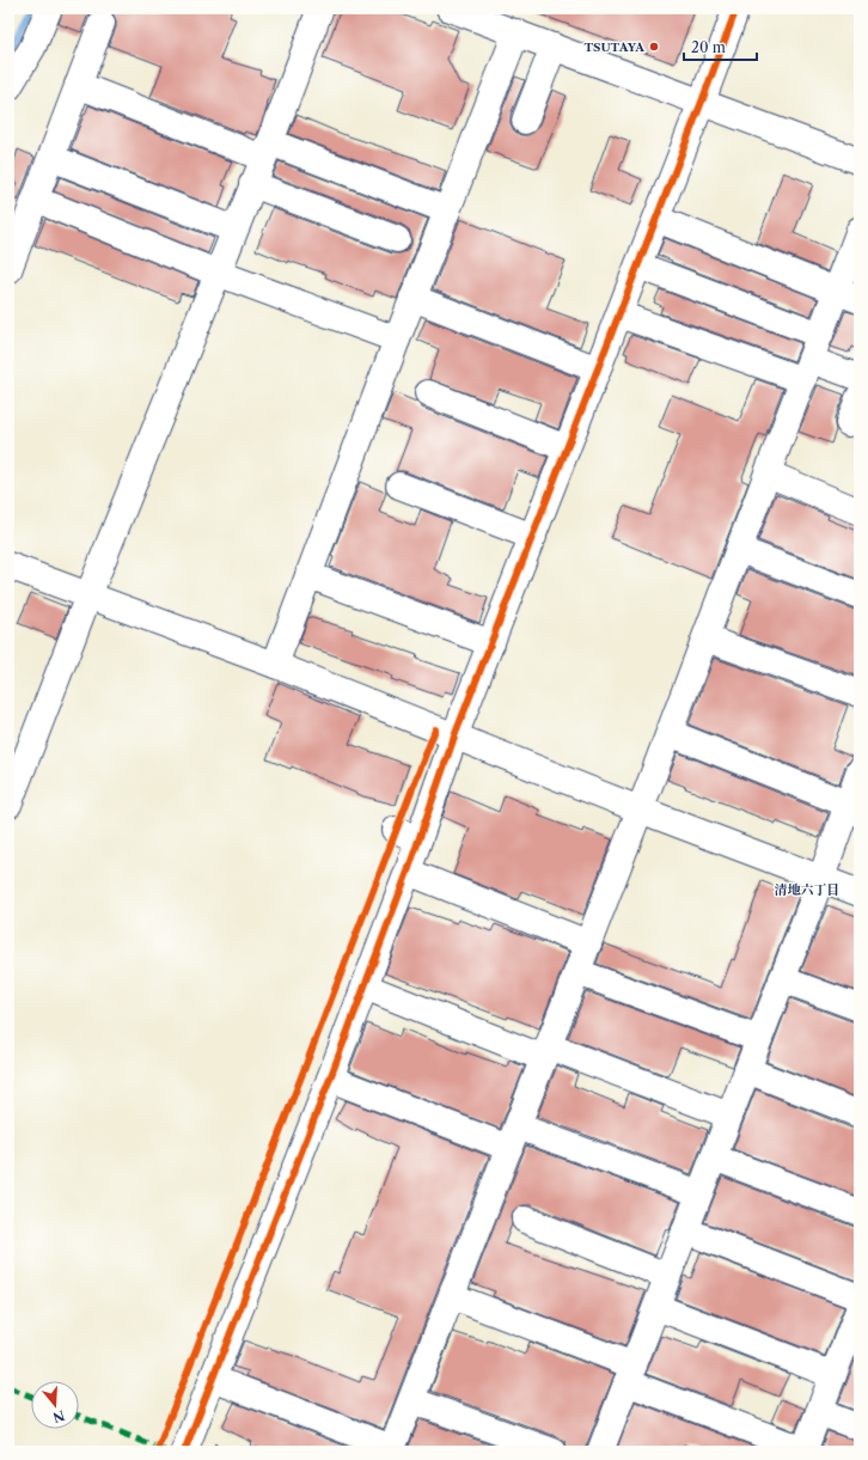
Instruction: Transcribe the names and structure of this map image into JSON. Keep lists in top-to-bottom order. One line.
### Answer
{"districts":["清地六丁目"],"places":["TSUTAYA"],"scale_bar":"20 m","north":"bottom"}
